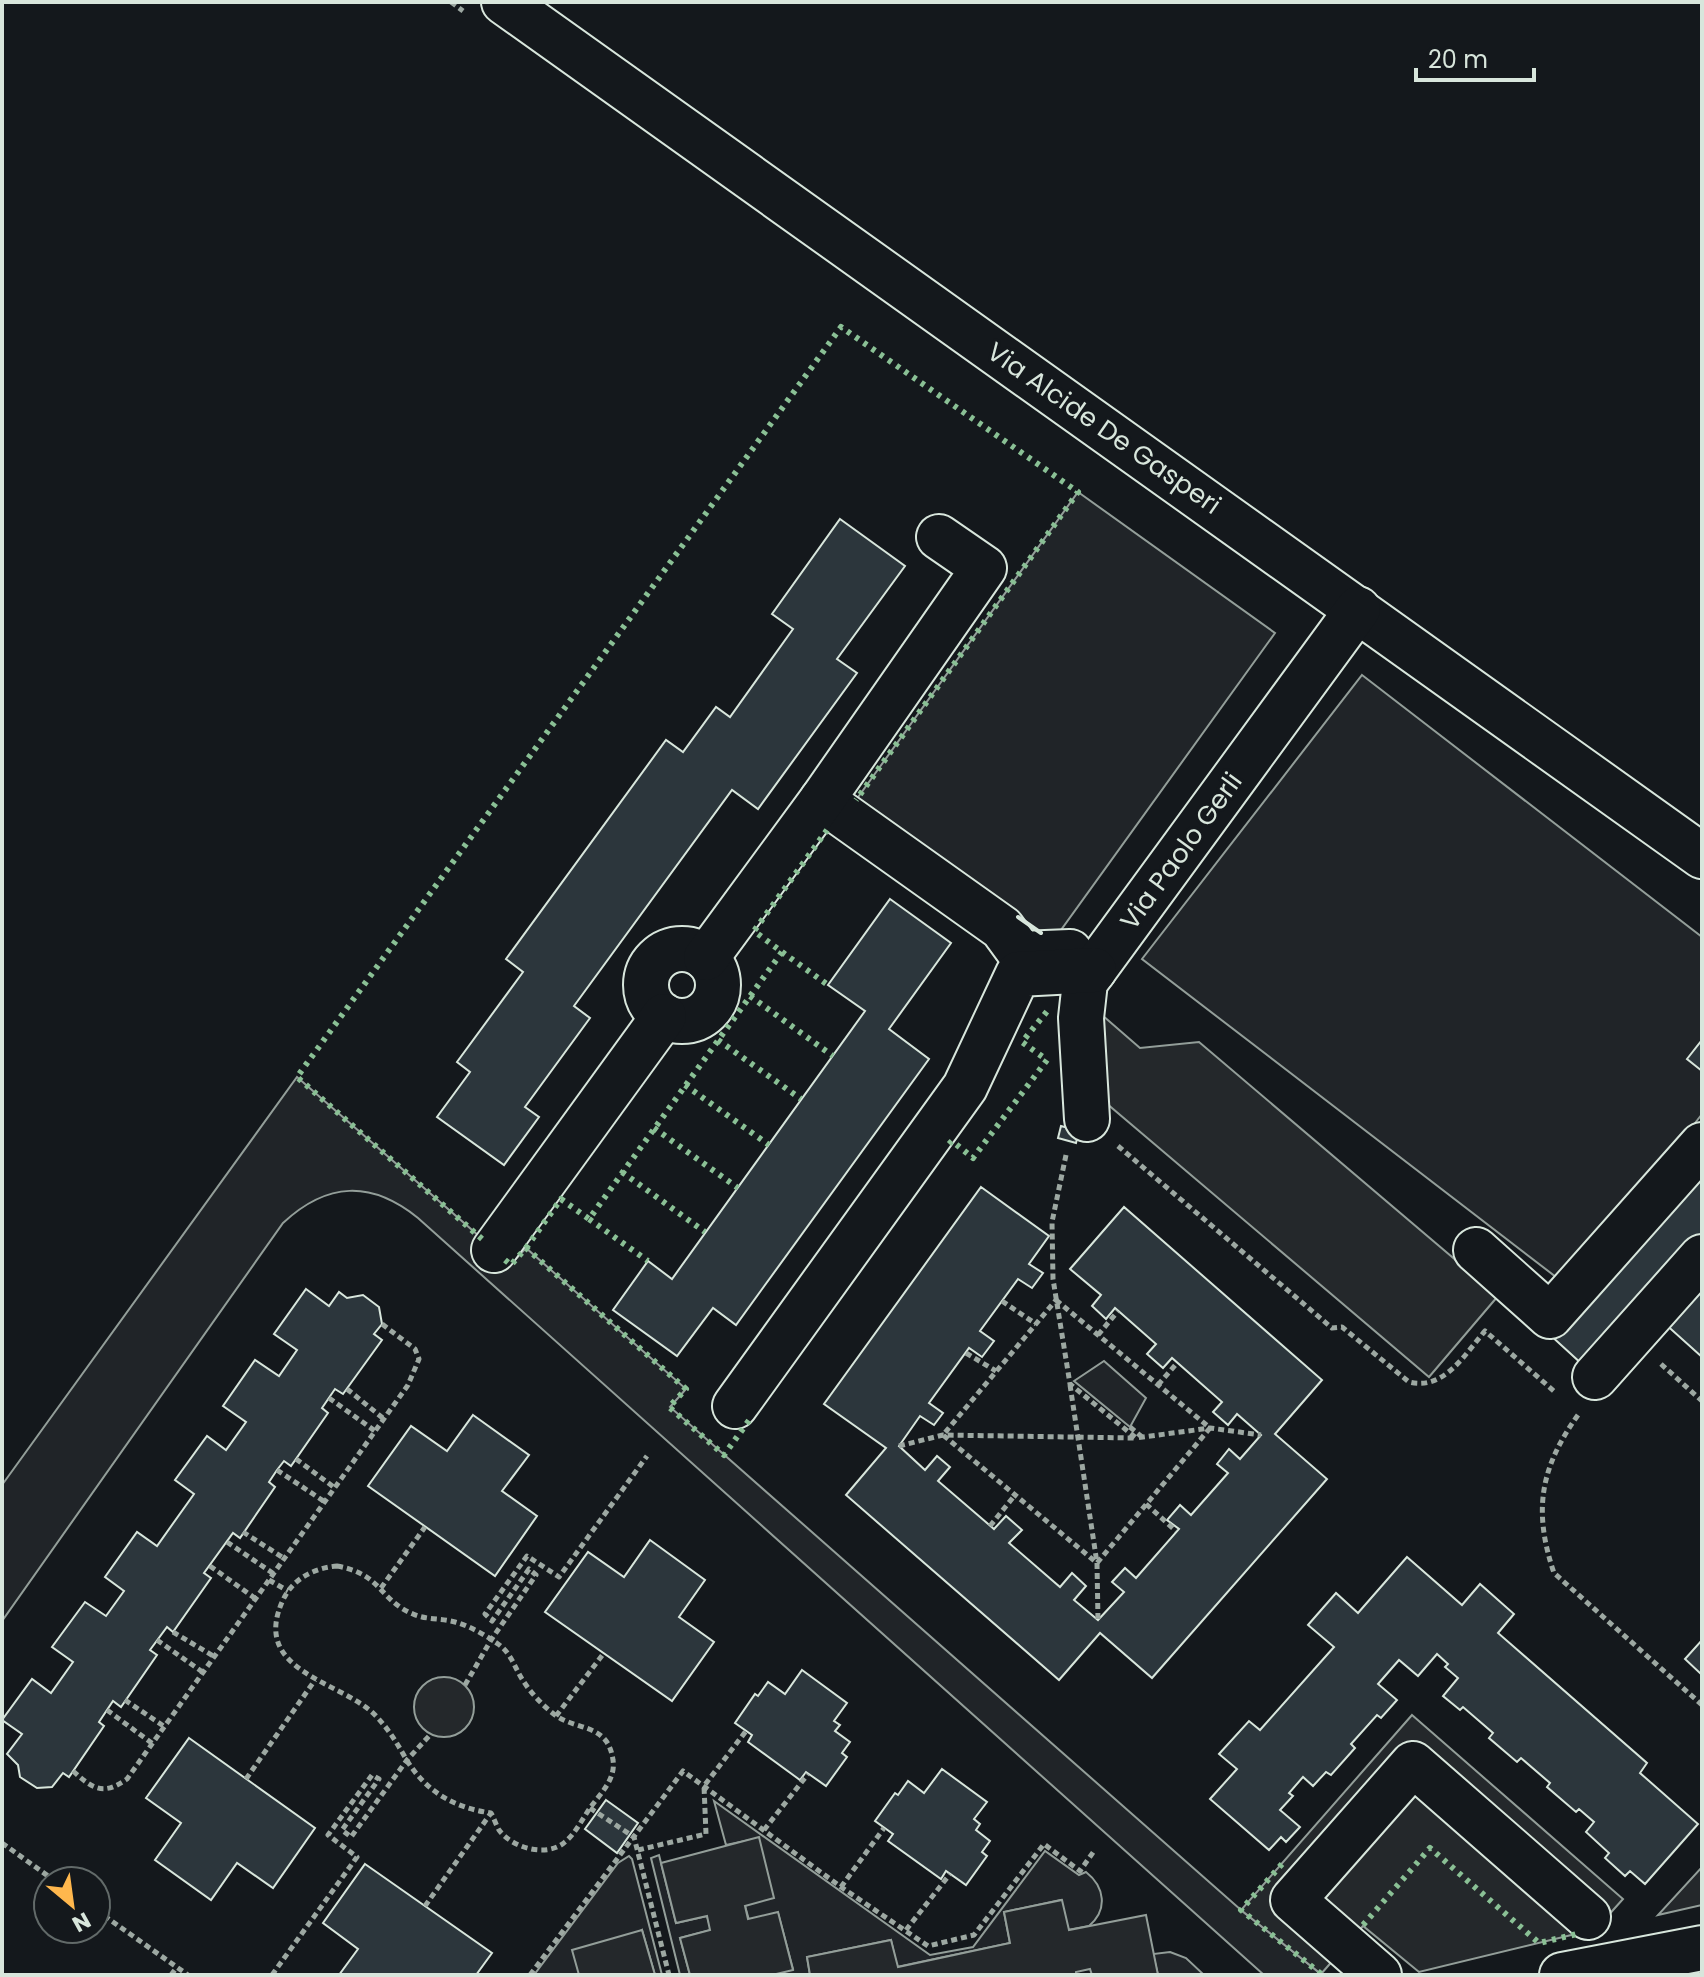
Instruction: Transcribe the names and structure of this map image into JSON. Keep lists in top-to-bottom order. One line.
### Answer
{"streets":{"street":["Via Alcide De Gasperi","Via Paolo Gerli"]},"crossings":[["Via Alcide De Gasperi","Via Paolo Gerli"]],"scale_bar":"20 m","north":"bottom right"}
